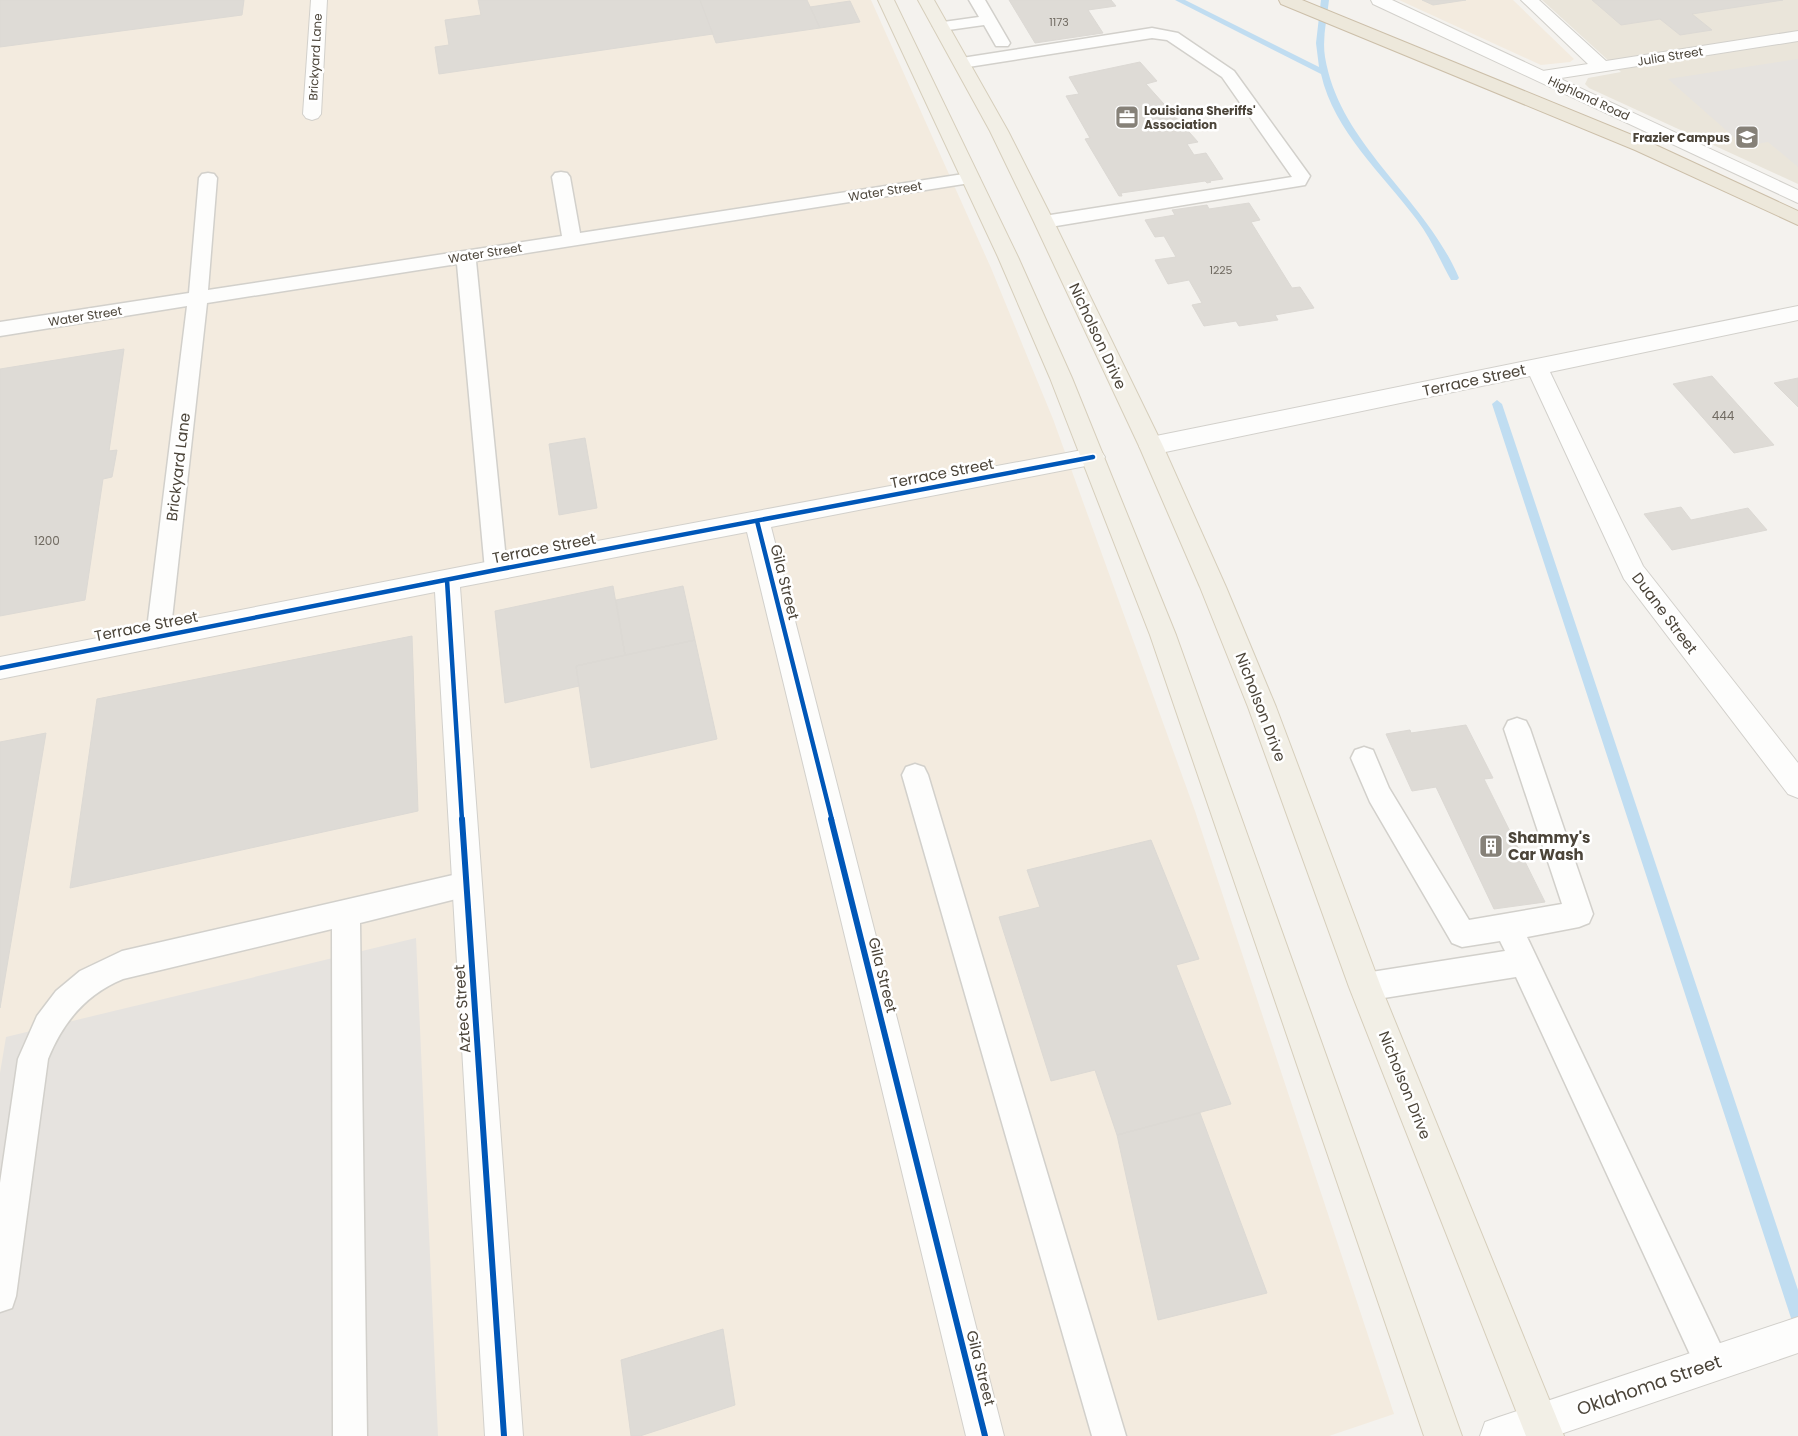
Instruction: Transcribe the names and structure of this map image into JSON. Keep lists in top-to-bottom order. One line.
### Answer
{"streets":{"main road":["Nicholson Drive"],"street":["Julia Street","Brickyard Lane","Highland Road","Terrace Street","Gila Street","Duane Street","Aztec Street","Oklahoma Street"],"lane":["Water Street"]},"crossings":[["Julia Street","Highland Road"],["Brickyard Lane","Water Street"],["Brickyard Lane","Terrace Street"],["Nicholson Drive","Terrace Street"],["Nicholson Drive","Oklahoma Street"],["Terrace Street","Gila Street"],["Terrace Street","Duane Street"],["Terrace Street","Aztec Street"]],"places":{"office":["Louisiana Sheriffs' Association"],"school or university":["Frazier Campus"],"building":["Shammy's Car Wash"]},"house_numbers":["1173","1225","444","1200"]}
